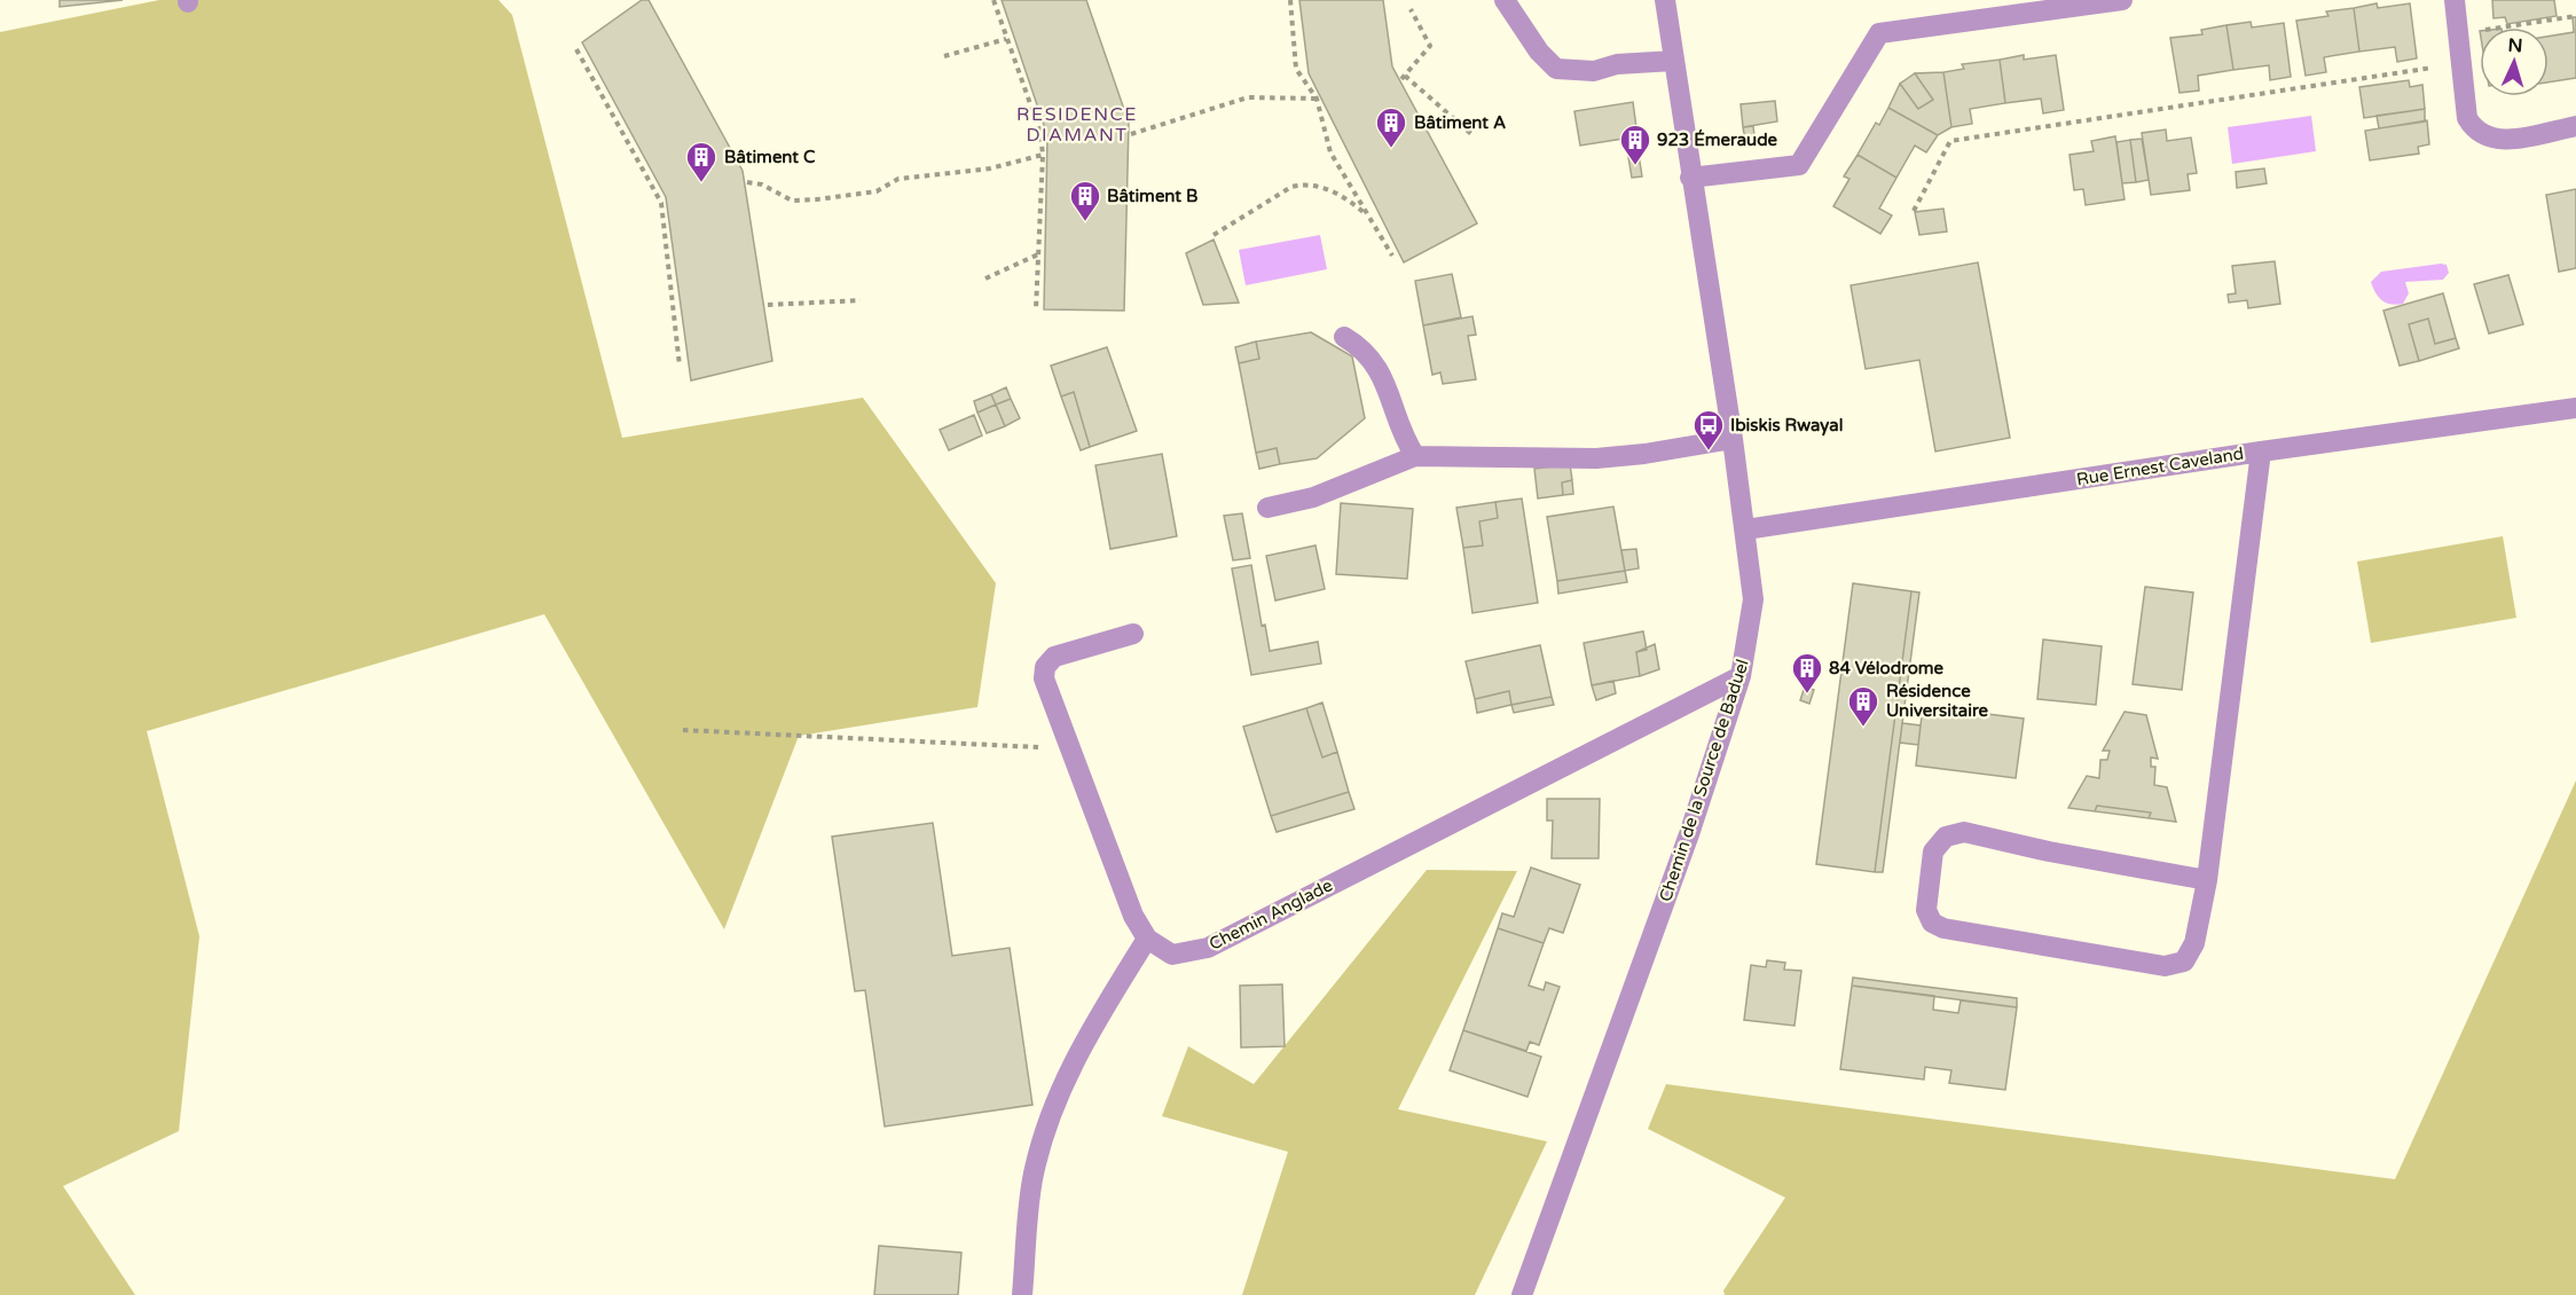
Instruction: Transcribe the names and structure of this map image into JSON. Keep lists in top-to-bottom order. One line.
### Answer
{"streets":{"street":["Rue Ernest Caveland","Chemin de la Source de Baduel","Chemin Anglade"]},"crossings":[["Rue Ernest Caveland","Chemin de la Source de Baduel"],["Chemin de la Source de Baduel","Chemin Anglade"]],"districts":["RESIDENCE DIAMANT"],"places":{"building":["Bâtiment A","923 Émeraude","Bâtiment C","Bâtiment B","84 Vélodrome","Résidence Universitaire"],"bus stop":["Ibiskis Rwayal"]},"north":"top"}
